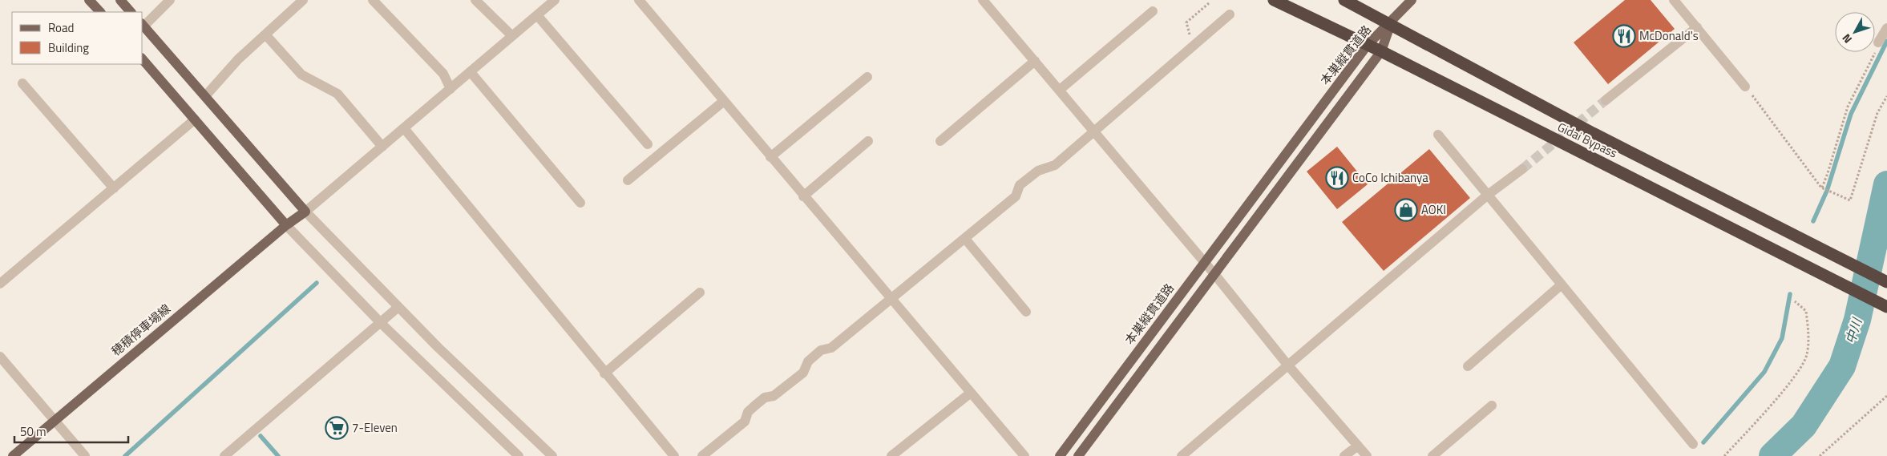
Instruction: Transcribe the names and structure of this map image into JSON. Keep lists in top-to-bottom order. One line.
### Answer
{"streets":{"highway":["Gidai Bypass"],"main road":["本巣縦貫道路","穂積停車場線"]},"crossings":[["本巣縦貫道路","Gidai Bypass"]],"water":["中川"],"places":{"restaurant":["McDonald's","CoCo Ichibanya"],"shop":["AOKI"],"supermarket":["7-Eleven"]},"legend":["Road","Building"],"scale_bar":"50 m","north":"bottom left"}
